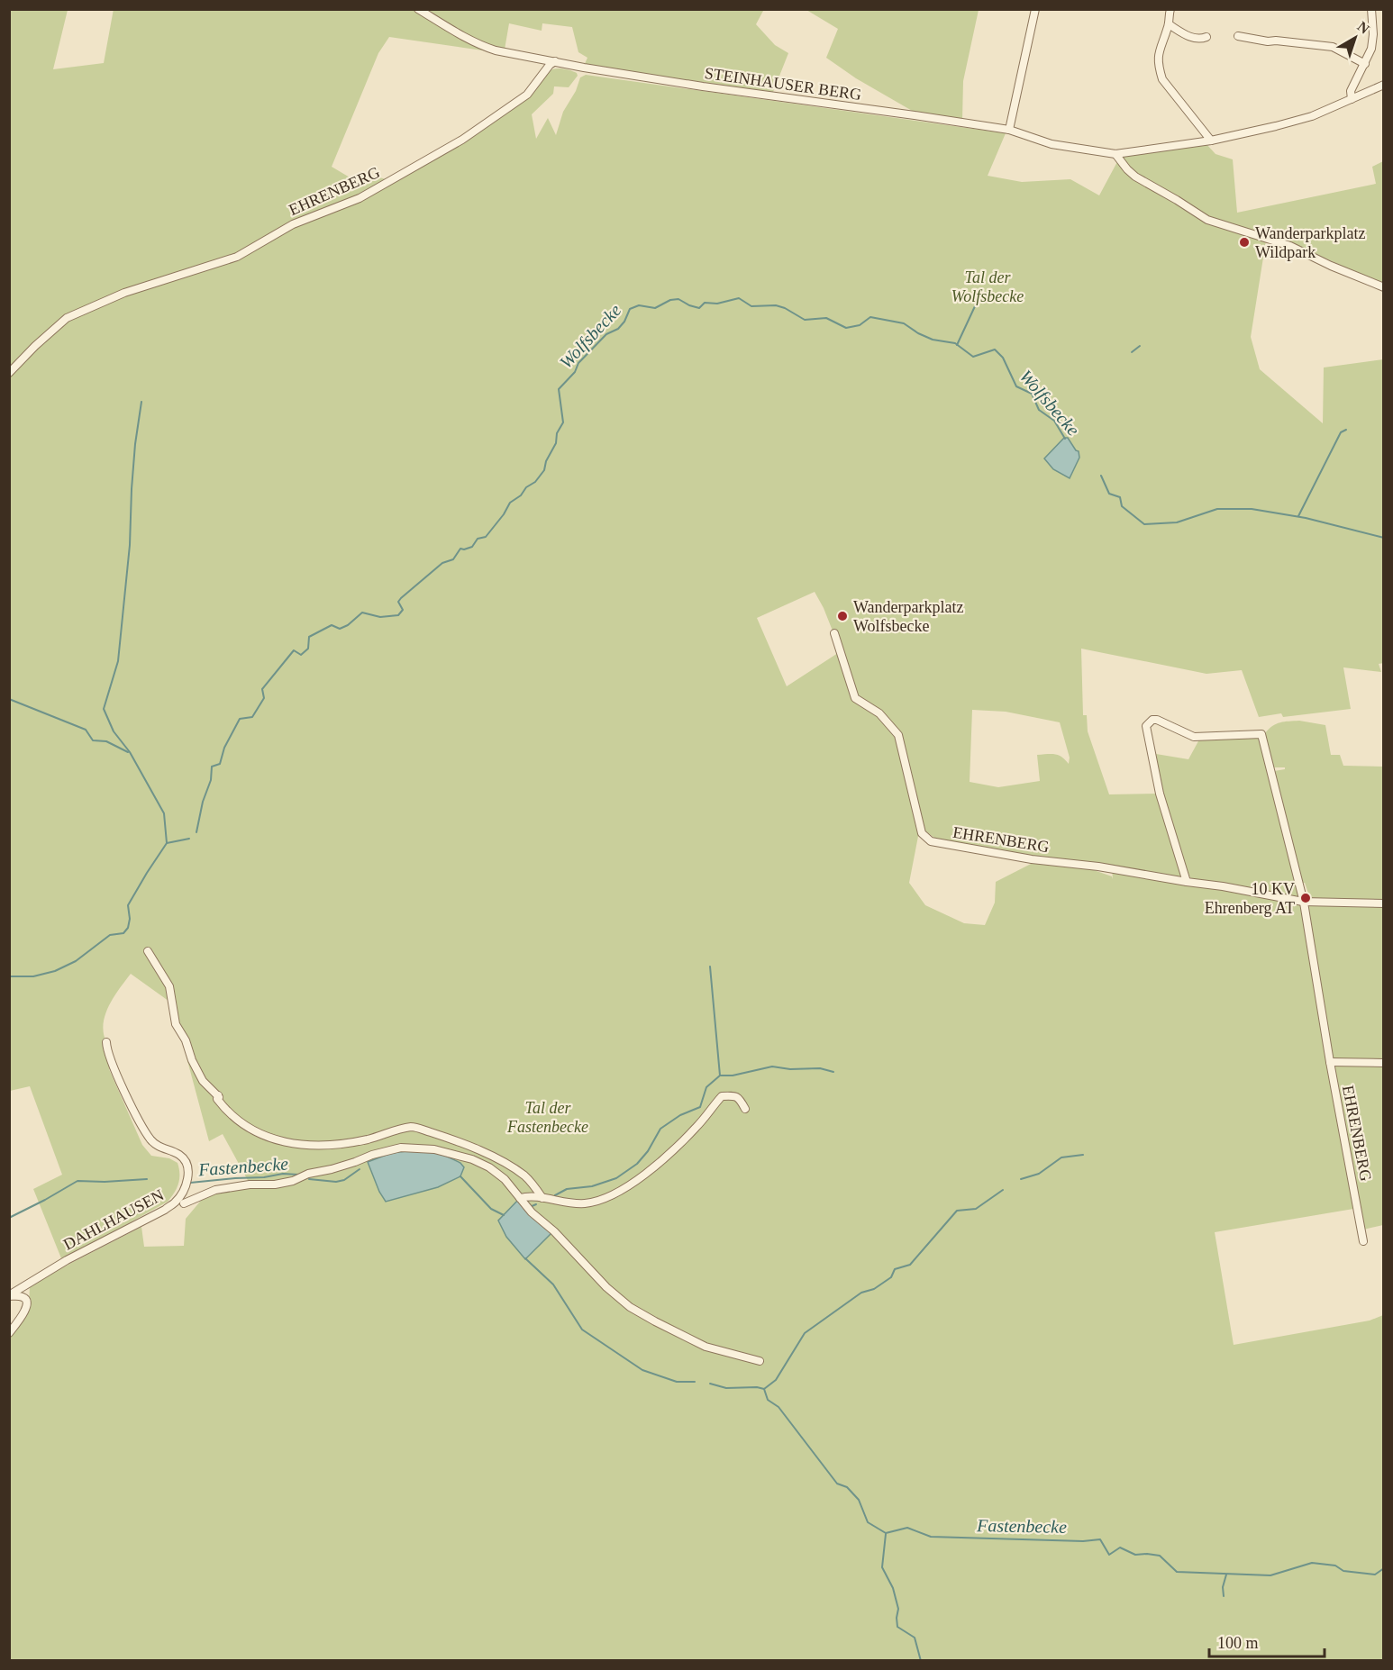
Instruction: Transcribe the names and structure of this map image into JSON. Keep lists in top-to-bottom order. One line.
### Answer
{"streets":{"street":["STEINHAUSER BERG","EHRENBERG","DAHLHAUSEN"]},"crossings":[["STEINHAUSER BERG","EHRENBERG"]],"water":["Wolfsbecke","Fastenbecke"],"parks":["Tal der Wolfsbecke","Tal der Fastenbecke"],"places":["Wanderparkplatz Wildpark","Wanderparkplatz Wolfsbecke","10 KV Ehrenberg AT"],"scale_bar":"100 m","north":"top right"}
